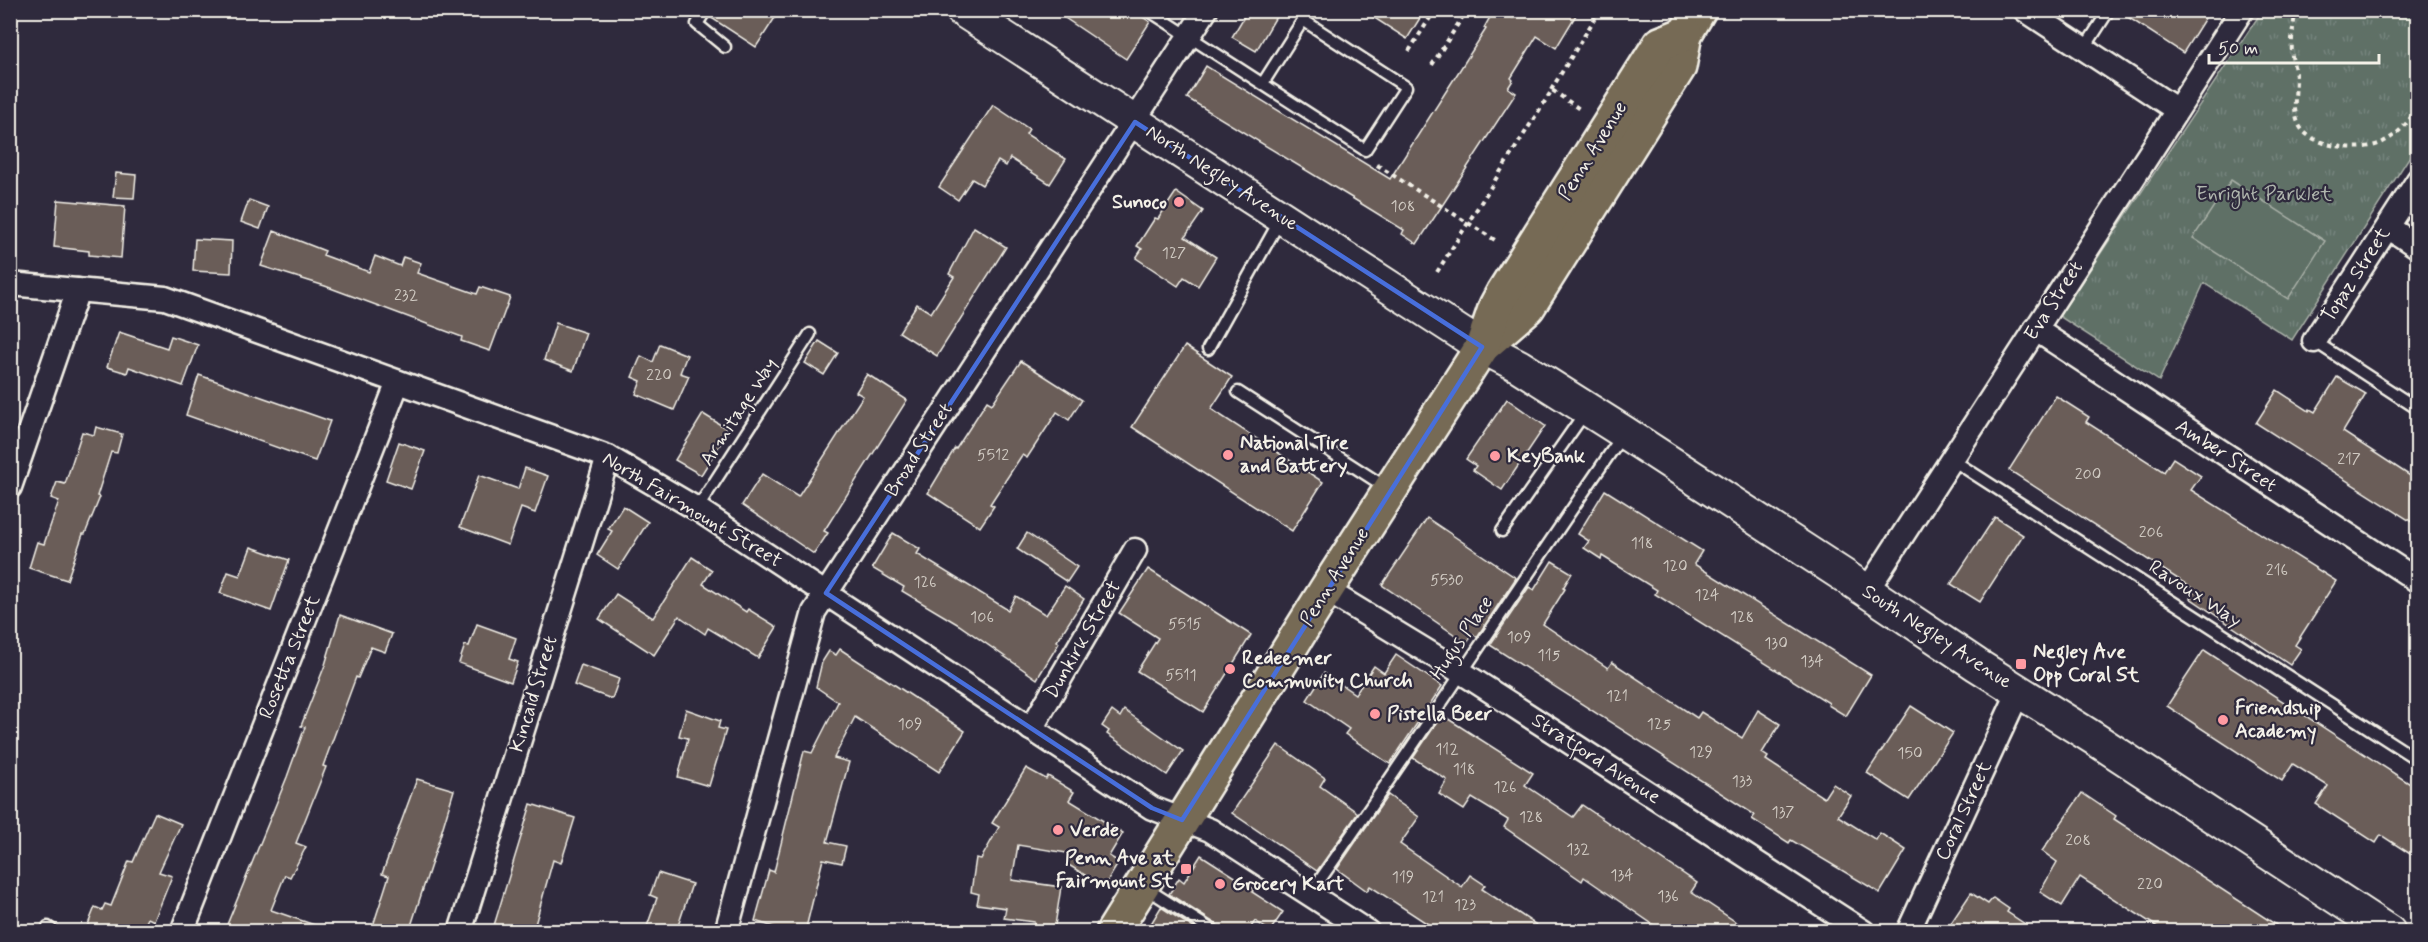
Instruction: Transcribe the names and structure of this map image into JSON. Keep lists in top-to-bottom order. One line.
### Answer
{"streets":{"main road":["Penn Avenue","North Negley Avenue","South Negley Avenue"],"street":["Topaz Street","Eva Street","Broad Street","Amber Street","North Fairmount Street","Dunkirk Street","Rosetta Street","Kincaid Street","Stratford Avenue","Coral Street"],"lane":["Armitage Way","Ravoux Way","Hugus Place"]},"crossings":[["Penn Avenue","North Negley Avenue"],["Penn Avenue","North Fairmount Street"],["Penn Avenue","South Negley Avenue"],["Penn Avenue","Stratford Avenue"],["North Negley Avenue","Broad Street"],["North Negley Avenue","South Negley Avenue"],["Eva Street","Amber Street"],["Eva Street","Ravoux Way"],["Eva Street","South Negley Avenue"],["Armitage Way","North Fairmount Street"],["Broad Street","North Fairmount Street"],["North Fairmount Street","Hugus Place"],["North Fairmount Street","Dunkirk Street"],["North Fairmount Street","Rosetta Street"],["North Fairmount Street","Kincaid Street"],["South Negley Avenue","Hugus Place"],["South Negley Avenue","Coral Street"],["Hugus Place","Stratford Avenue"]],"parks":["Enright Parklet"],"places":{"other":["Sunoco","National Tire and Battery","KeyBank","Redeemer Community Church","Pistella Beer","Friendship Academy","Verde","Grocery Kart"],"transit":["Negley Ave Opp Coral St","Penn Ave at Fairmount St"]},"house_numbers":["108","127","232","220","5512","217","200","206","118","120","216","5530","126","124","106","128","5515","109","130","115","134","5511","121","109","125","112","129","150","118","133","126","137","128","208","132","134","119","220","136","121","123"],"scale_bar":"50 m"}
